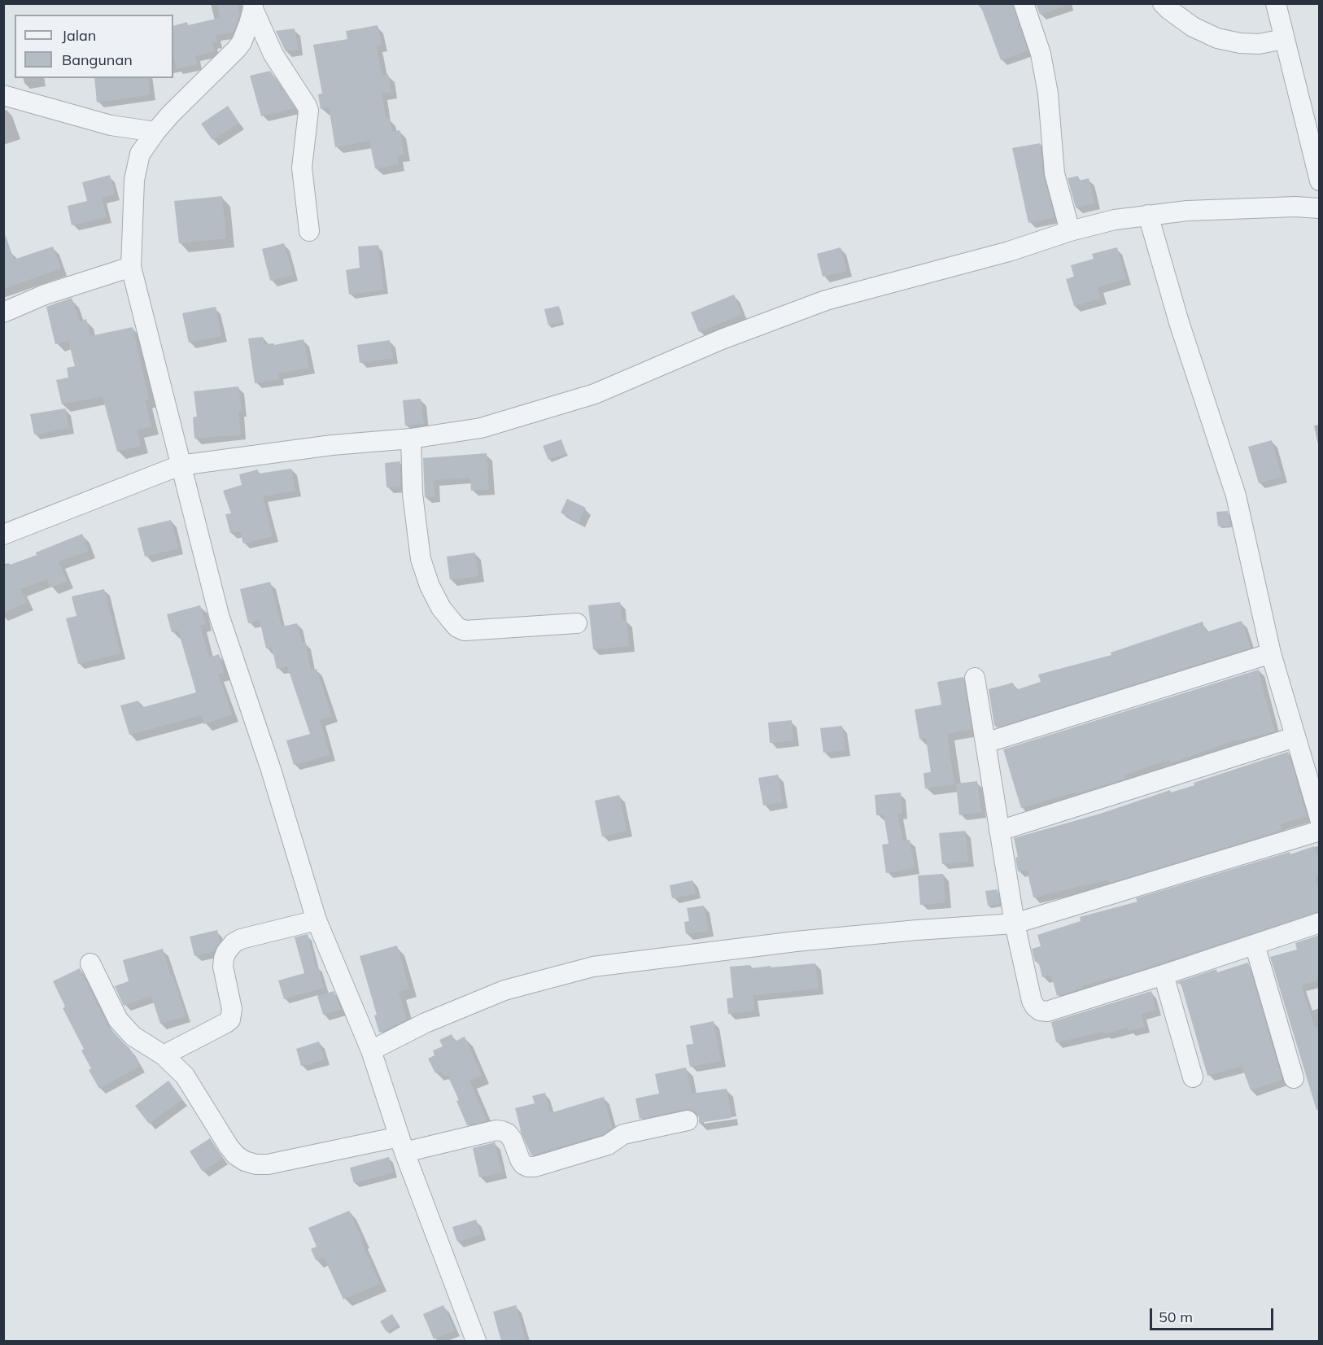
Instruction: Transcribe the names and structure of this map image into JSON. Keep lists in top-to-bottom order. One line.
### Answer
{"legend":["Jalan","Bangunan"],"scale_bar":"50 m"}
